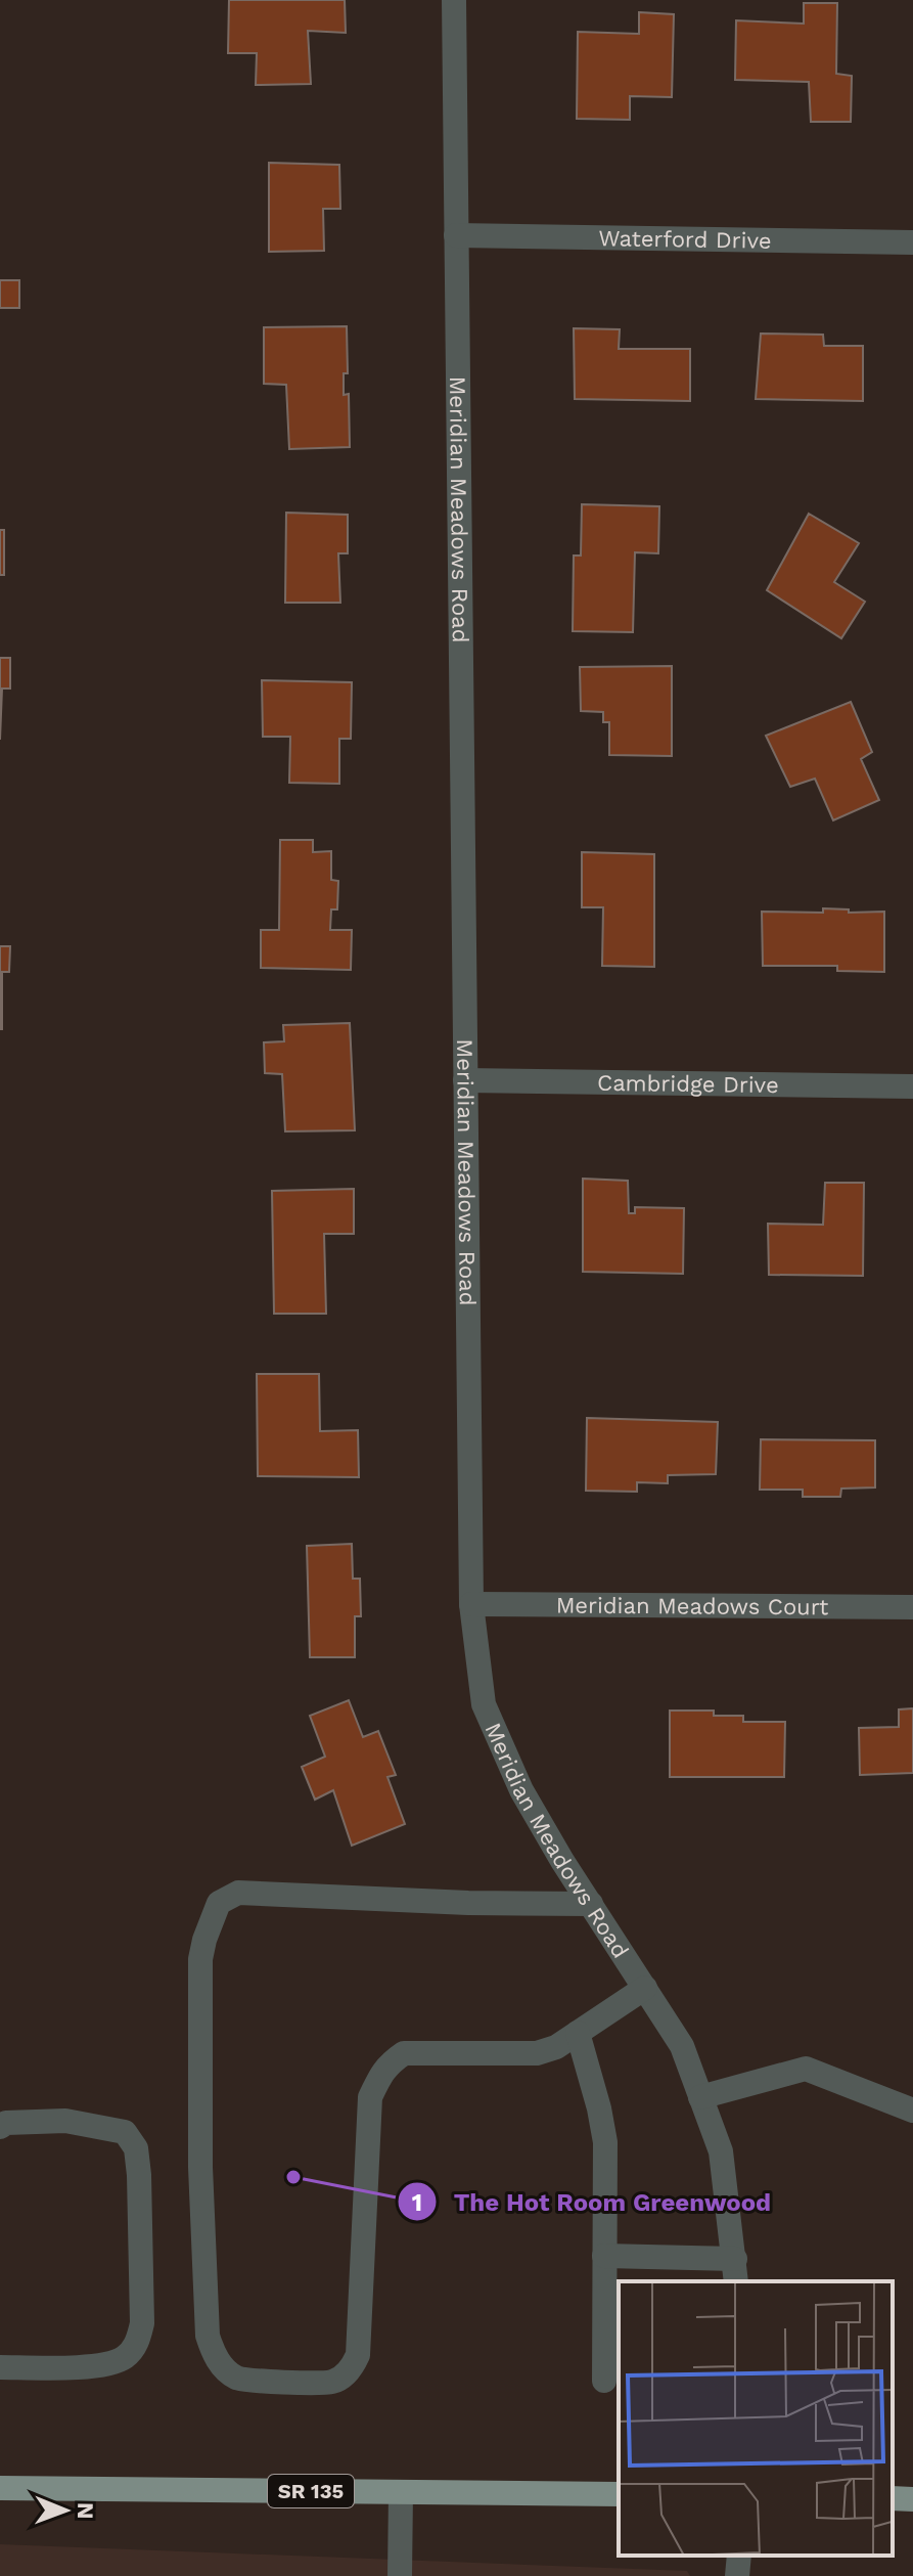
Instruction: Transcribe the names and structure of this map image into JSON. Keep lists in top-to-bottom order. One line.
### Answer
{"streets":{"main road":["SR 135"],"street":["Waterford Drive","Meridian Meadows Road","Cambridge Drive","Meridian Meadows Court"]},"crossings":[["Waterford Drive","Meridian Meadows Road"],["Meridian Meadows Road","Cambridge Drive"],["Meridian Meadows Road","Meridian Meadows Court"]],"places":["The Hot Room Greenwood"],"north":"right"}
